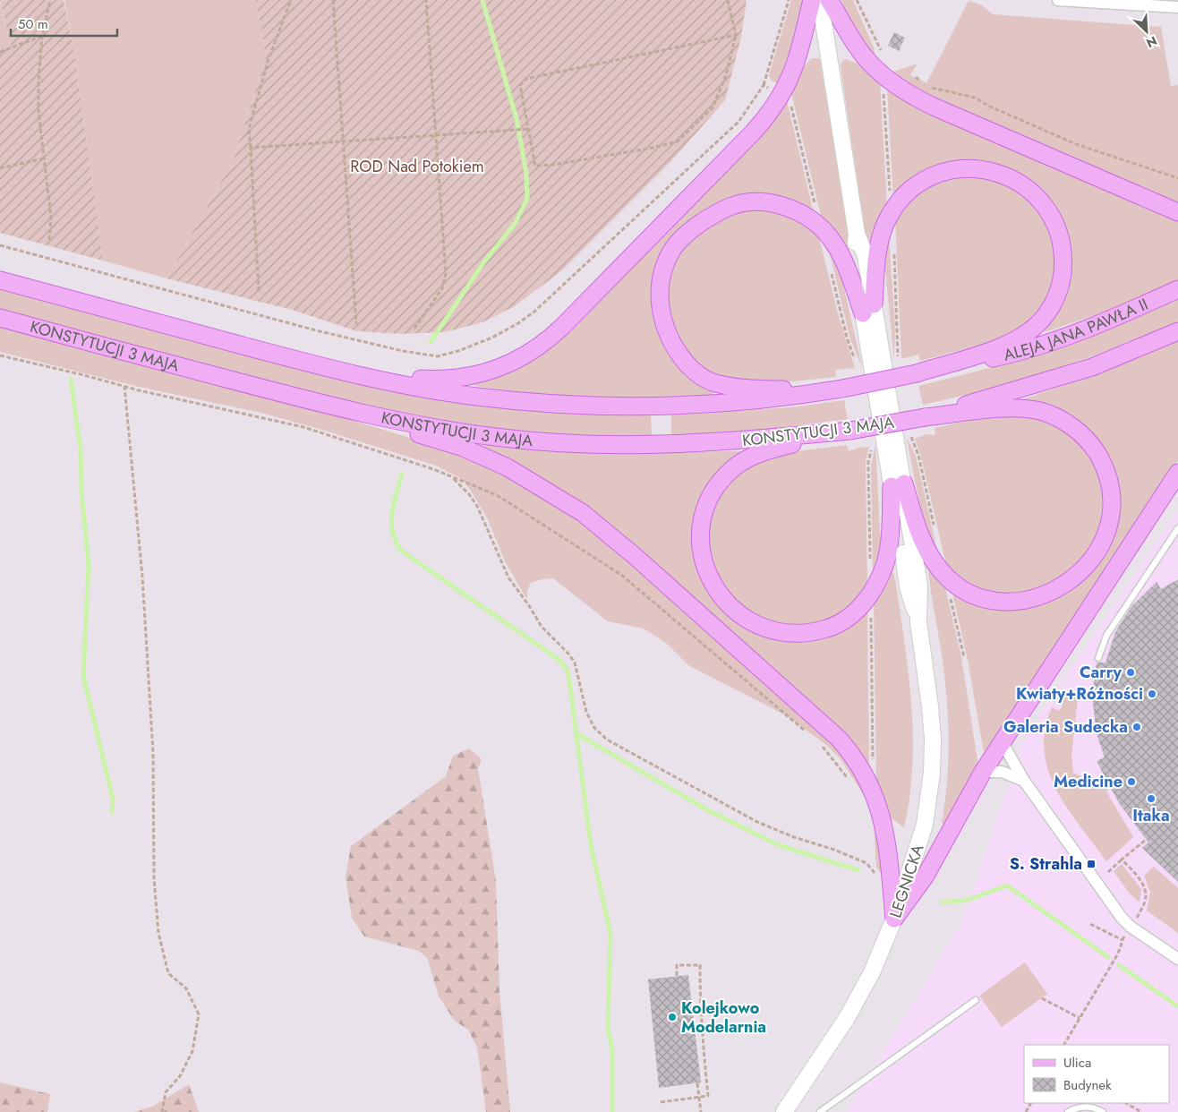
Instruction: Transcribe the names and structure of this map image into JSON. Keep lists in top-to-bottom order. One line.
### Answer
{"streets":{"main road":["ALEJA JANA PAWŁA II","KONSTYTUCJI 3 MAJA","LEGNICKA"]},"parks":["ROD Nad Potokiem"],"places":{"other":["Carry","Kwiaty+Różności","Galeria Sudecka","Medicine","Itaka","Kolejkowo Modelarnia"],"transit":["S. Strahla"]},"legend":["Ulica","Budynek"],"scale_bar":"50 m","north":"bottom right"}
